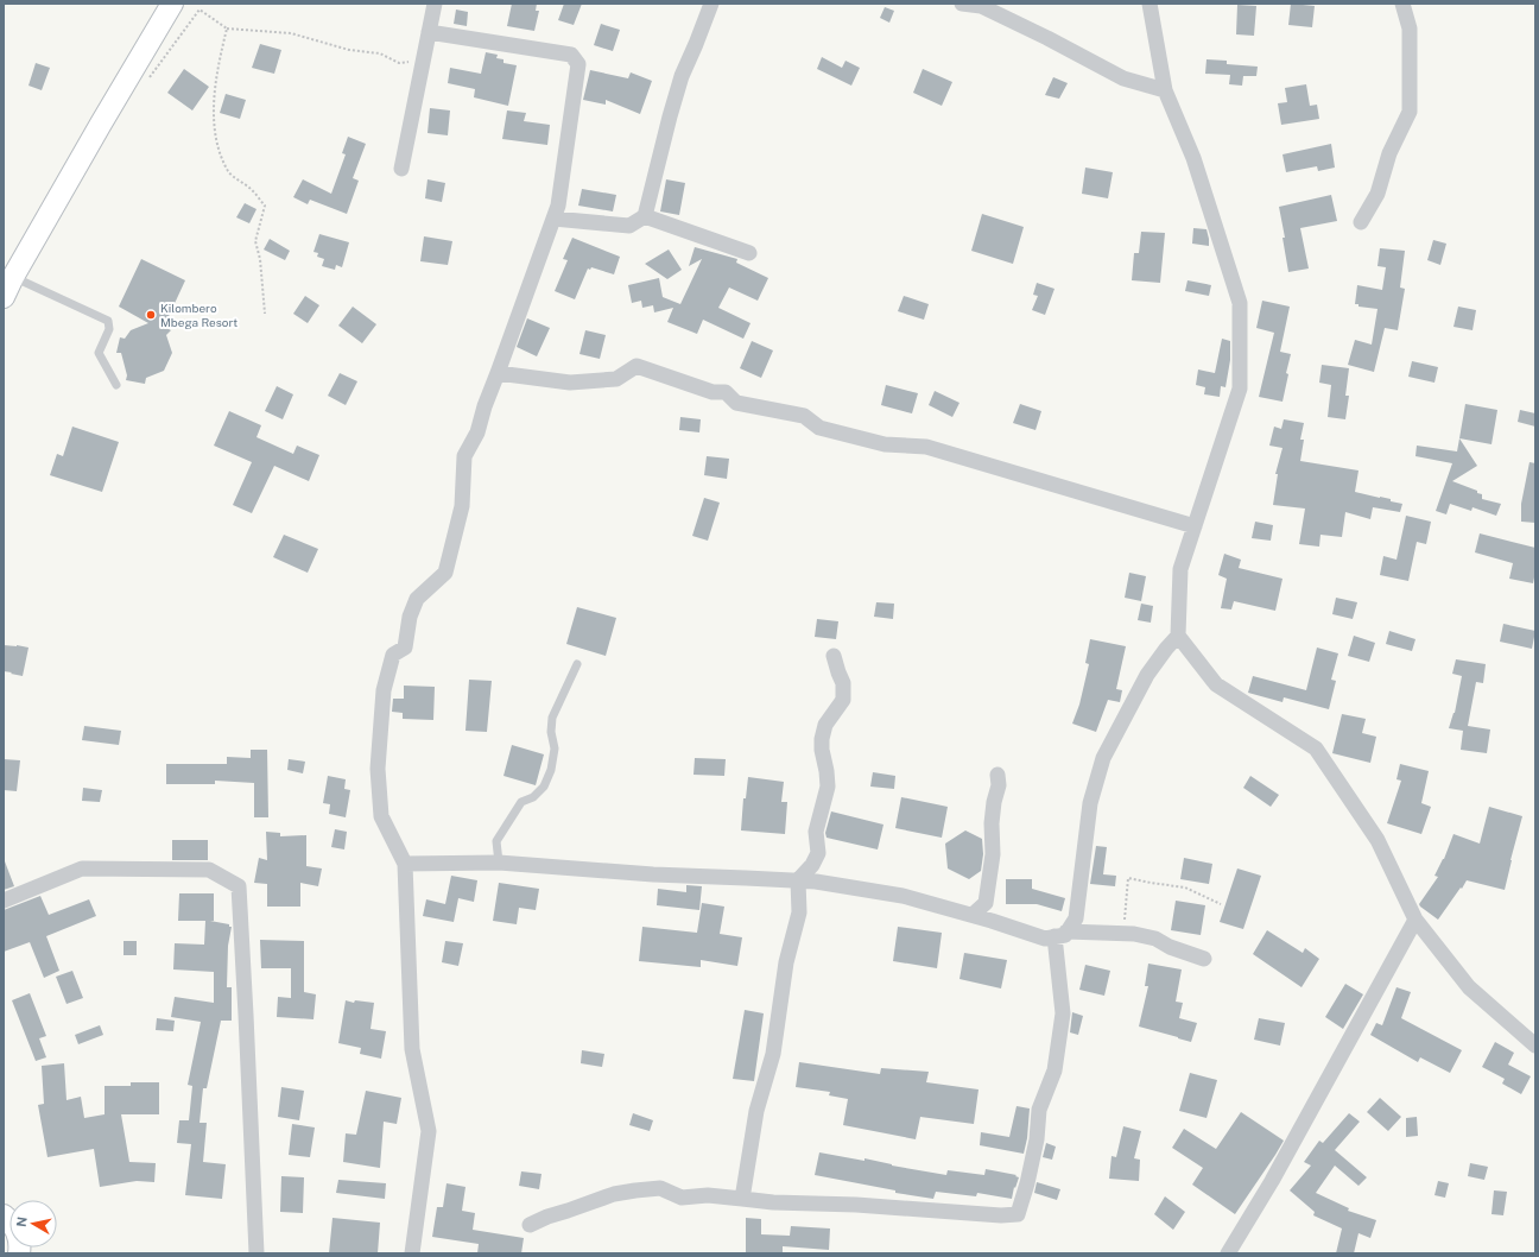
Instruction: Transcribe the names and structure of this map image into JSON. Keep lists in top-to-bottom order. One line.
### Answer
{"places":["Kilombero Mbega Resort"],"north":"left"}
